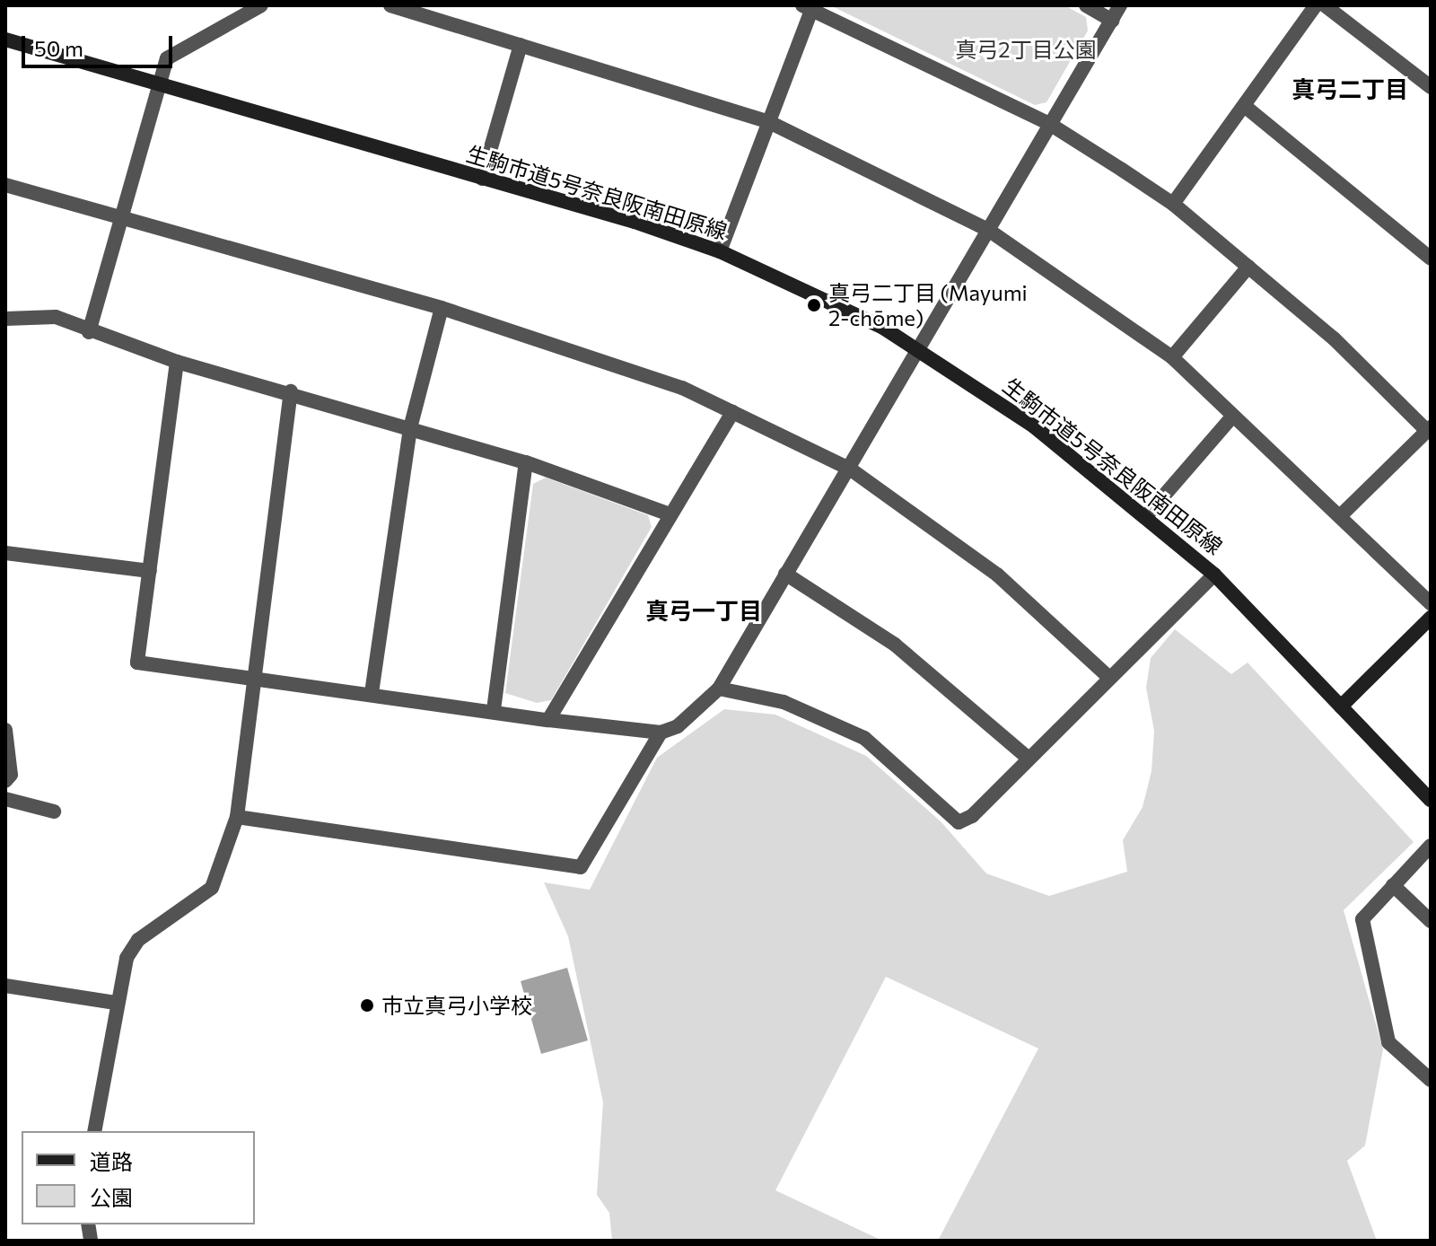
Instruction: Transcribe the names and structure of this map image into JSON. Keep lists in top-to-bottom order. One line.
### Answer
{"streets":{"street":["生駒市道5号奈良阪南田原線"]},"districts":["真弓二丁目","真弓一丁目"],"parks":["真弓2丁目公園"],"places":["真弓二丁目 (Mayumi 2-chōme)","市立真弓小学校"],"legend":["道路","公園"],"scale_bar":"50 m"}
